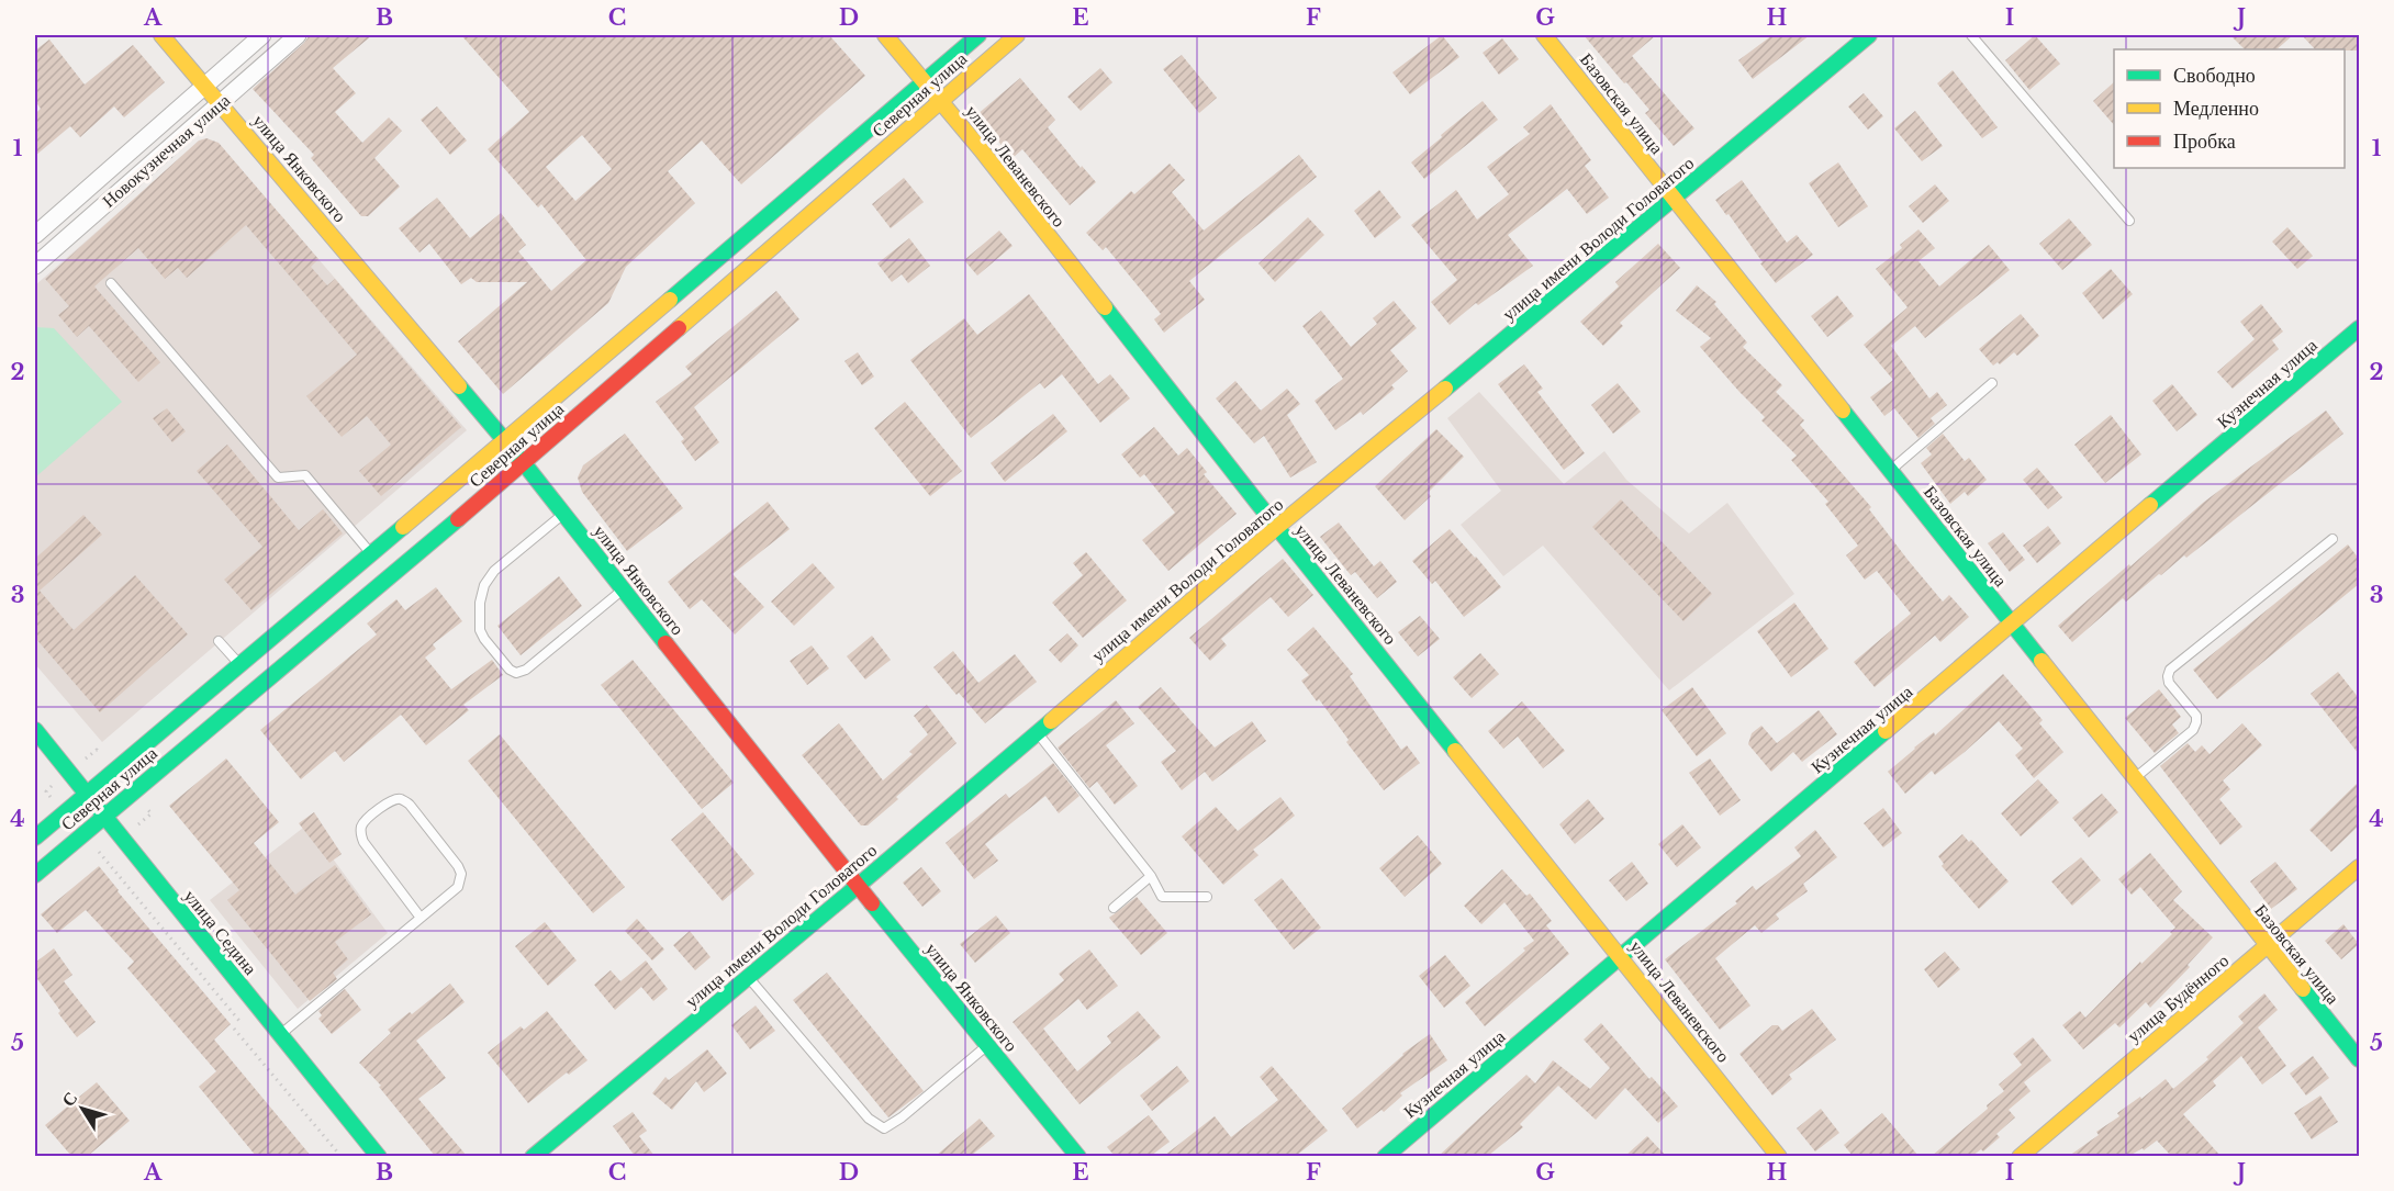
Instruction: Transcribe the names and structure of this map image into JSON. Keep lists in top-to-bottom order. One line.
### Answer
{"streets":{"street":["Северная улица","Базовская улица","Новокузнечная улица","улица Леваневского","улица Янковского","улица имени Володи Головатого","Кузнечная улица","улица Седина","улица Будённого"]},"crossings":[["Северная улица","улица Леваневского"],["Северная улица","улица Янковского"],["Северная улица","улица Седина"],["Базовская улица","улица имени Володи Головатого"],["Базовская улица","Кузнечная улица"],["Базовская улица","улица Будённого"],["Новокузнечная улица","улица Янковского"],["улица Леваневского","улица имени Володи Головатого"],["улица Леваневского","Кузнечная улица"],["улица Янковского","улица имени Володи Головатого"]],"legend":["Свободно","Медленно","Пробка"],"north":"top left","grid":{"columns":["A","B","C","D","E","F","G","H","I","J"],"rows":["1","2","3","4","5"]}}
